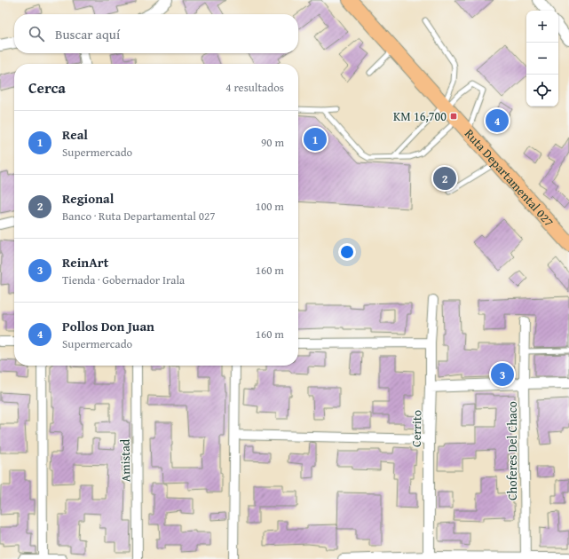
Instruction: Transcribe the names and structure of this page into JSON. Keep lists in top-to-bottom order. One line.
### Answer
{"streets":{"main road":["Ruta Departamental 027"],"street":["Cerrito","Choferes Del Chaco","Amistad"]},"places":{"transit":["KM 16,700"]},"page":{"map_buttons":["+","−"],"search":"Buscar aquí","heading":["Cerca","4 resultados"],"pins":["4","1","2","3"],"list":[{"mark":"1","name":"Real","note":"Supermercado","value":"90 m"},{"mark":"2","name":"Regional","note":"Banco · Ruta Departamental 027","value":"100 m"},{"mark":"3","name":"ReinArt","note":"Tienda · Gobernador Irala","value":"160 m"},{"mark":"4","name":"Pollos Don Juan","note":"Supermercado","value":"160 m"}]}}
